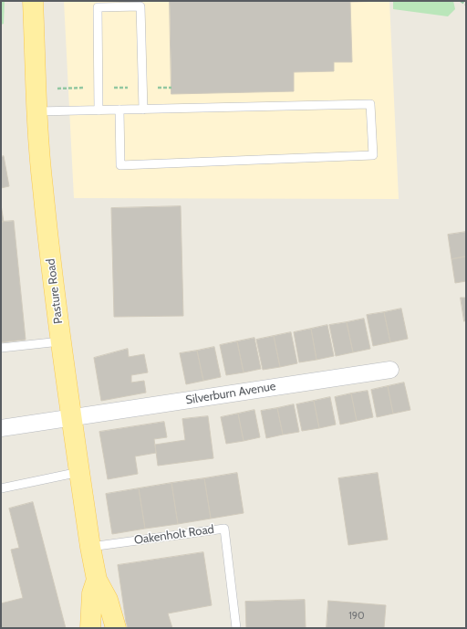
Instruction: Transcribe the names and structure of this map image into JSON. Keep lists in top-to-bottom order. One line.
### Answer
{"streets":{"main road":["Pasture Road"],"street":["Silverburn Avenue"],"lane":["Oakenholt Road"]},"crossings":[["Pasture Road","Silverburn Avenue"],["Pasture Road","Oakenholt Road"]],"house_numbers":["190"]}
